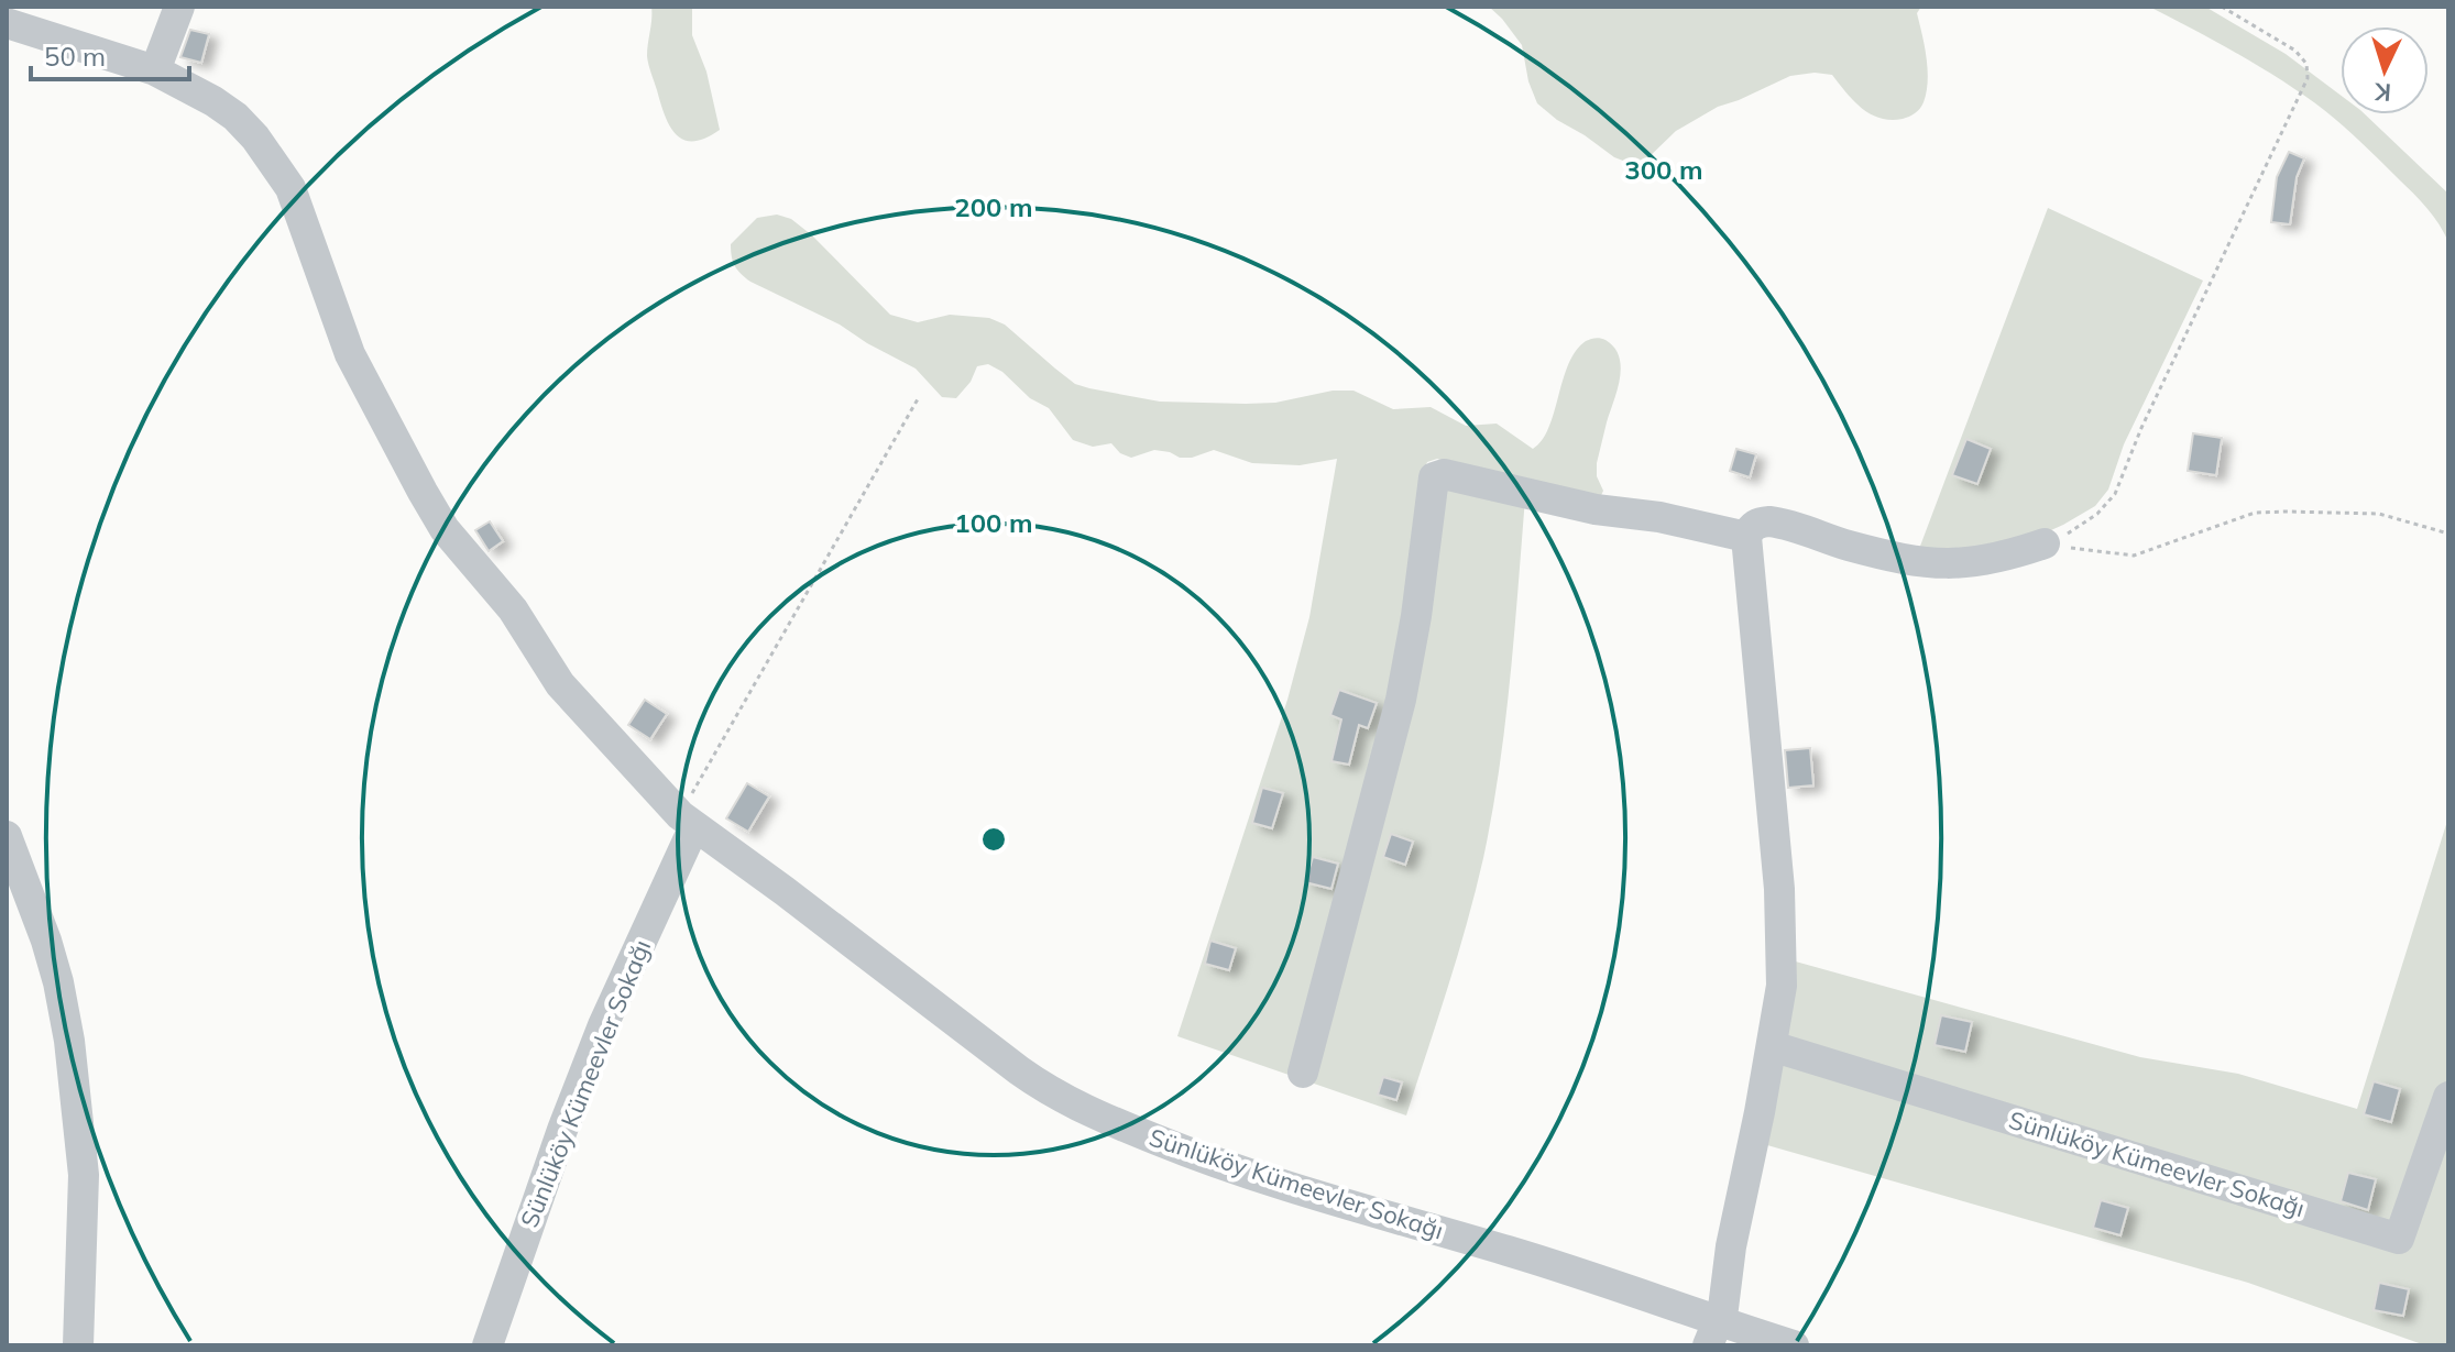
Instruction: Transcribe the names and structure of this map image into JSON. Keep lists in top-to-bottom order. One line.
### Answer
{"streets":{"street":["Sünlüköy Kümeevler Sokağı"]},"scale_bar":"50 m","north":"bottom","rings":["300 m","200 m","100 m"]}
